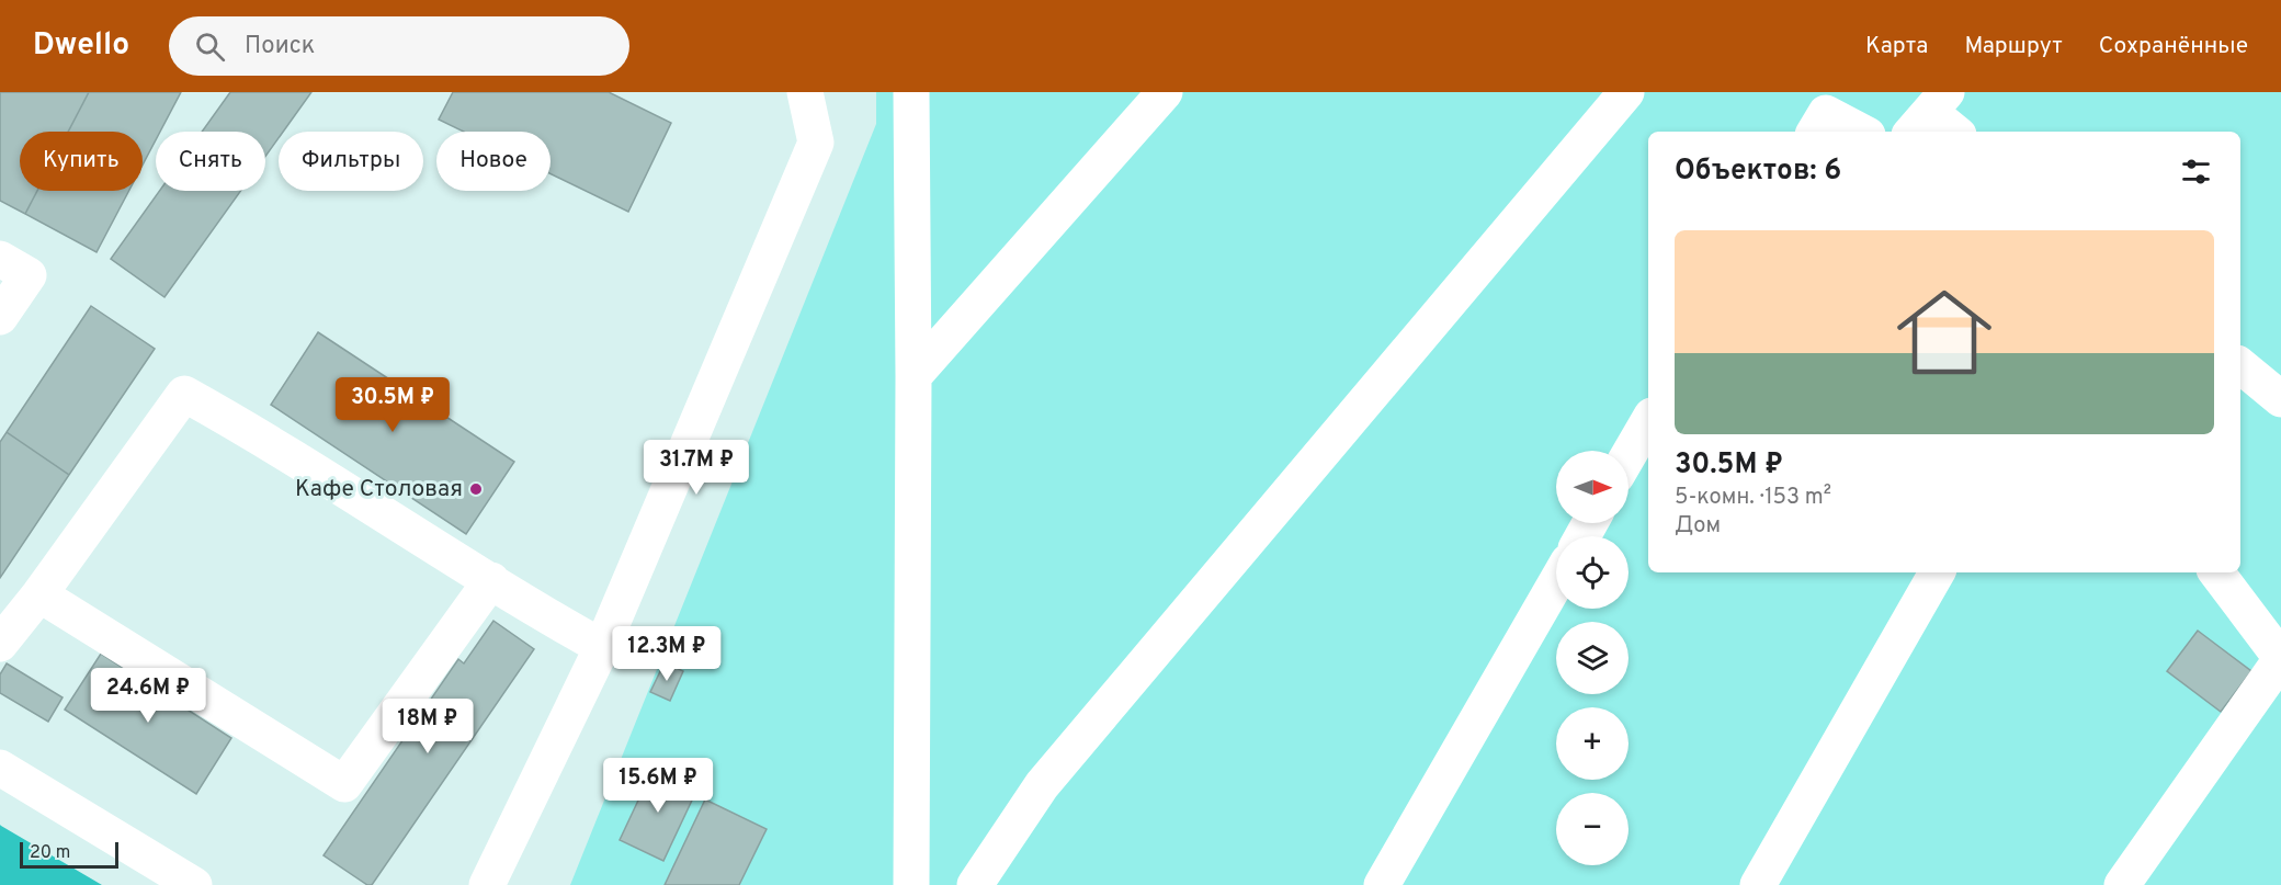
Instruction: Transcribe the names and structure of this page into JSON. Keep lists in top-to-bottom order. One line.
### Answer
{"places":["Кафе Столовая"],"scale_bar":"20 m","north":"right","page":{"header":"Dwello","search":"Поиск","nav":["Карта","Маршрут","Сохранённые"],"chip":["Купить","Снять","Фильтры","Новое"],"heading":"Объектов: 6","list":[{"name":"30.5M ₽","note":"5-комн. · 153 m² · Дом"}],"price":["30.5M ₽","31.7M ₽","12.3M ₽","24.6M ₽","18M ₽","15.6M ₽"],"map_buttons":["+","−"],"scale":"20 m"}}
